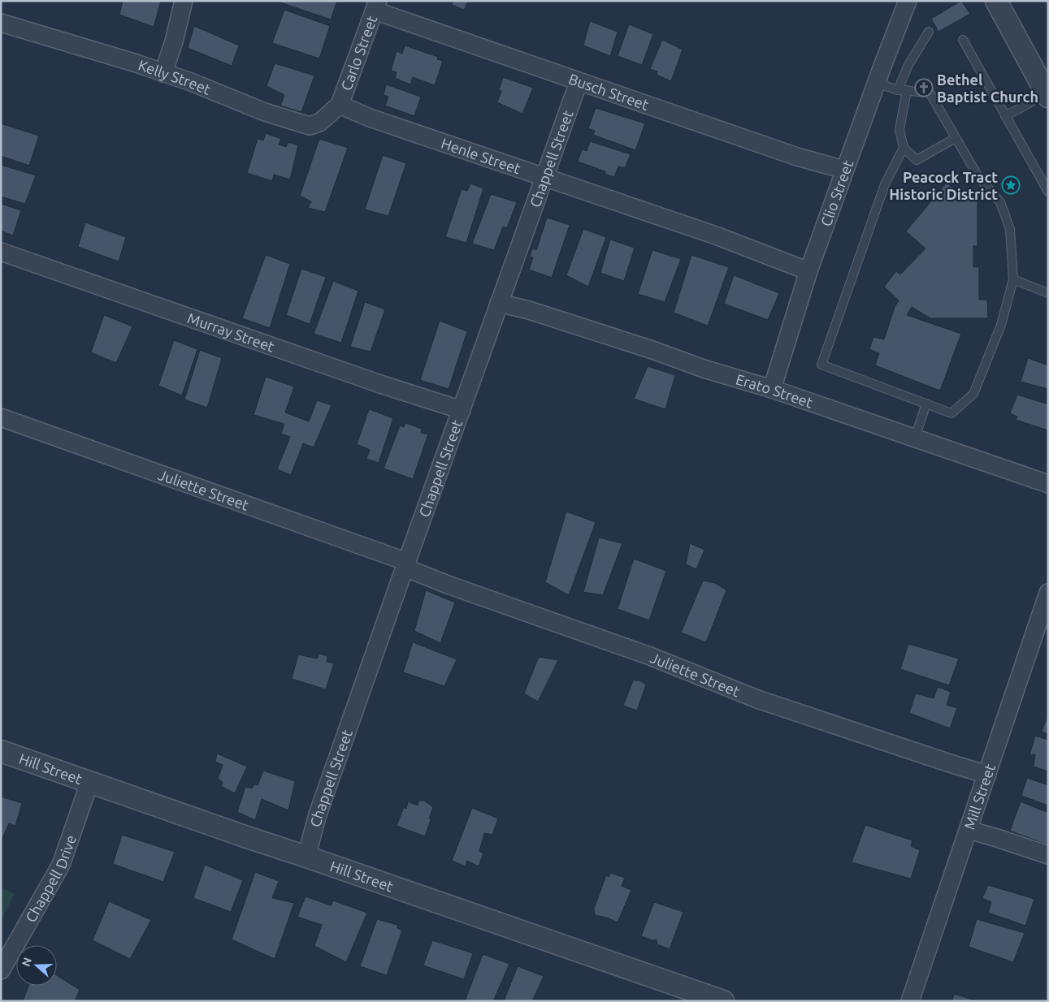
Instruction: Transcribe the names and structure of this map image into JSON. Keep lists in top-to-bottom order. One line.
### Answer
{"streets":{"street":["Carlo Street","Kelly Street","Busch Street","Henle Street","Chappell Street","Clio Street","Murray Street","Erato Street","Juliette Street","Hill Street","Mill Street","Chappell Drive"]},"crossings":[["Carlo Street","Kelly Street"],["Carlo Street","Busch Street"],["Carlo Street","Henle Street"],["Kelly Street","Henle Street"],["Busch Street","Chappell Street"],["Busch Street","Clio Street"],["Henle Street","Chappell Street"],["Henle Street","Clio Street"],["Chappell Street","Murray Street"],["Chappell Street","Erato Street"],["Chappell Street","Juliette Street"],["Chappell Street","Hill Street"],["Clio Street","Erato Street"],["Juliette Street","Mill Street"],["Hill Street","Chappell Drive"]],"places":{"church":["Bethel Baptist Church"],"place":["Peacock Tract Historic District"]},"north":"left"}
